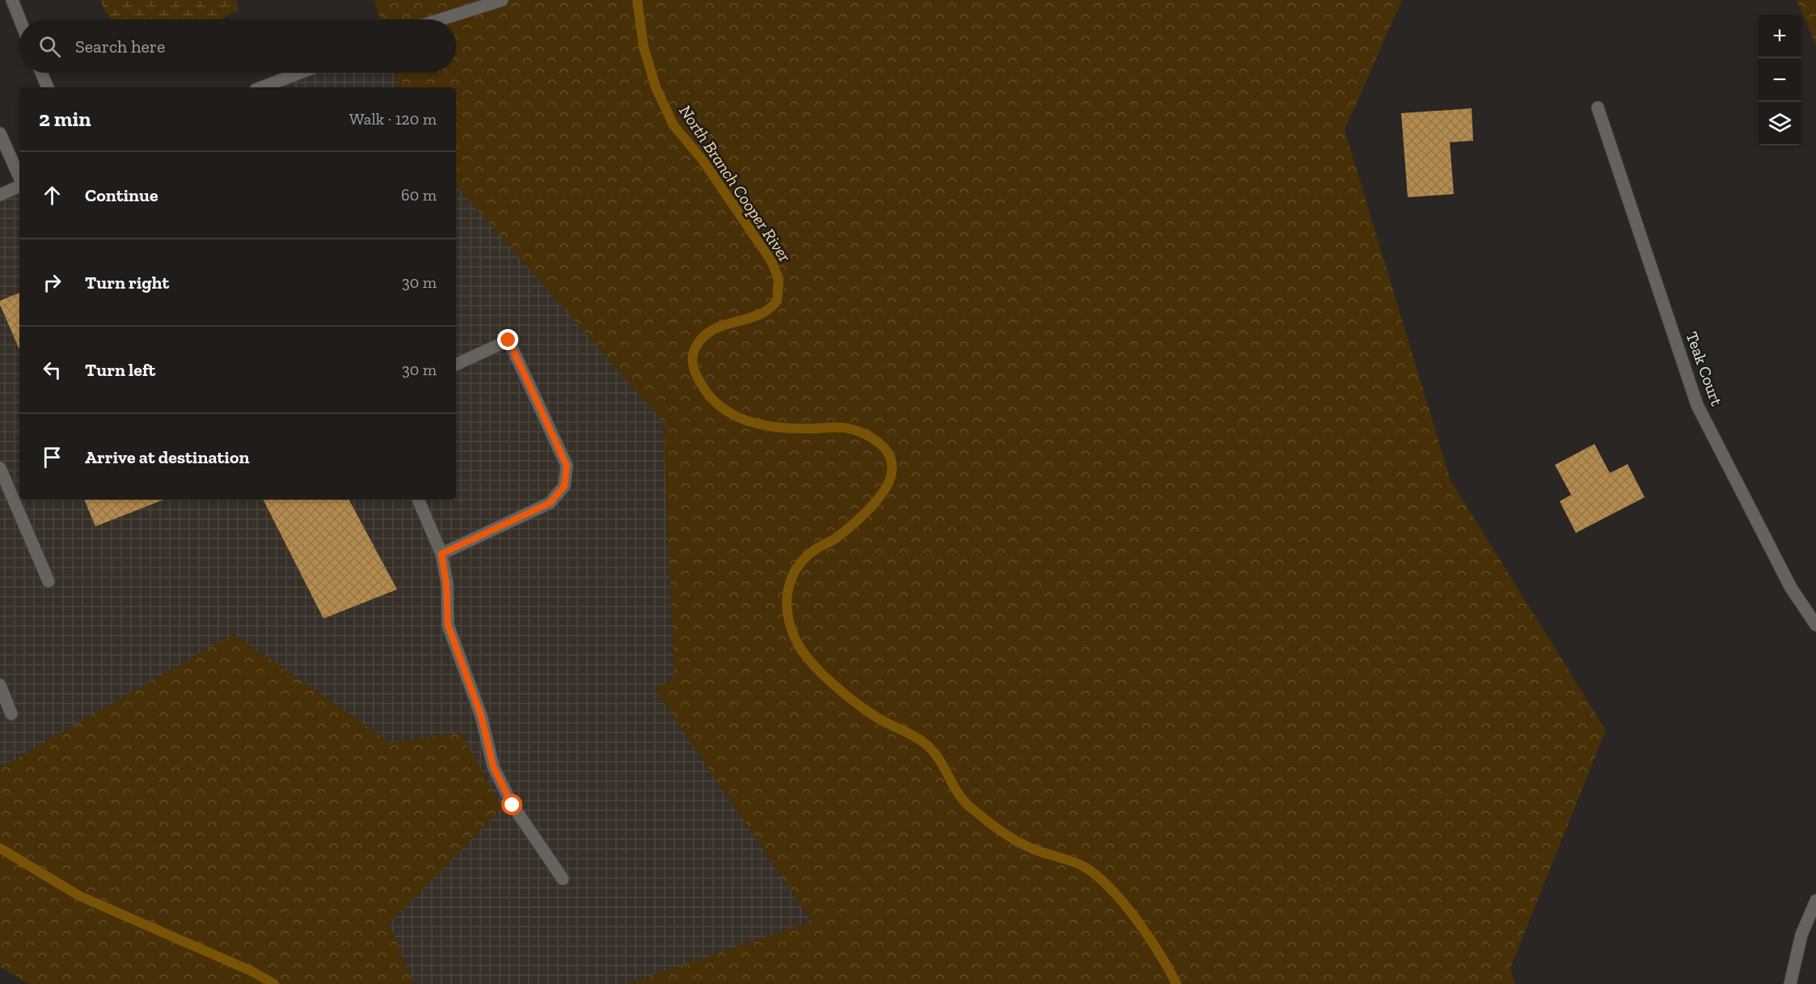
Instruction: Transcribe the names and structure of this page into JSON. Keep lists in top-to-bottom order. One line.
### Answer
{"streets":{"street":["Teak Court"]},"water":["North Branch Cooper River"],"page":{"map_buttons":["+","−"],"search":"Search here","heading":["2 min","Walk · 120 m"],"list":[["Continue","60 m"],["Turn right","30 m"],["Turn left","30 m"],"Arrive at destination"]}}
